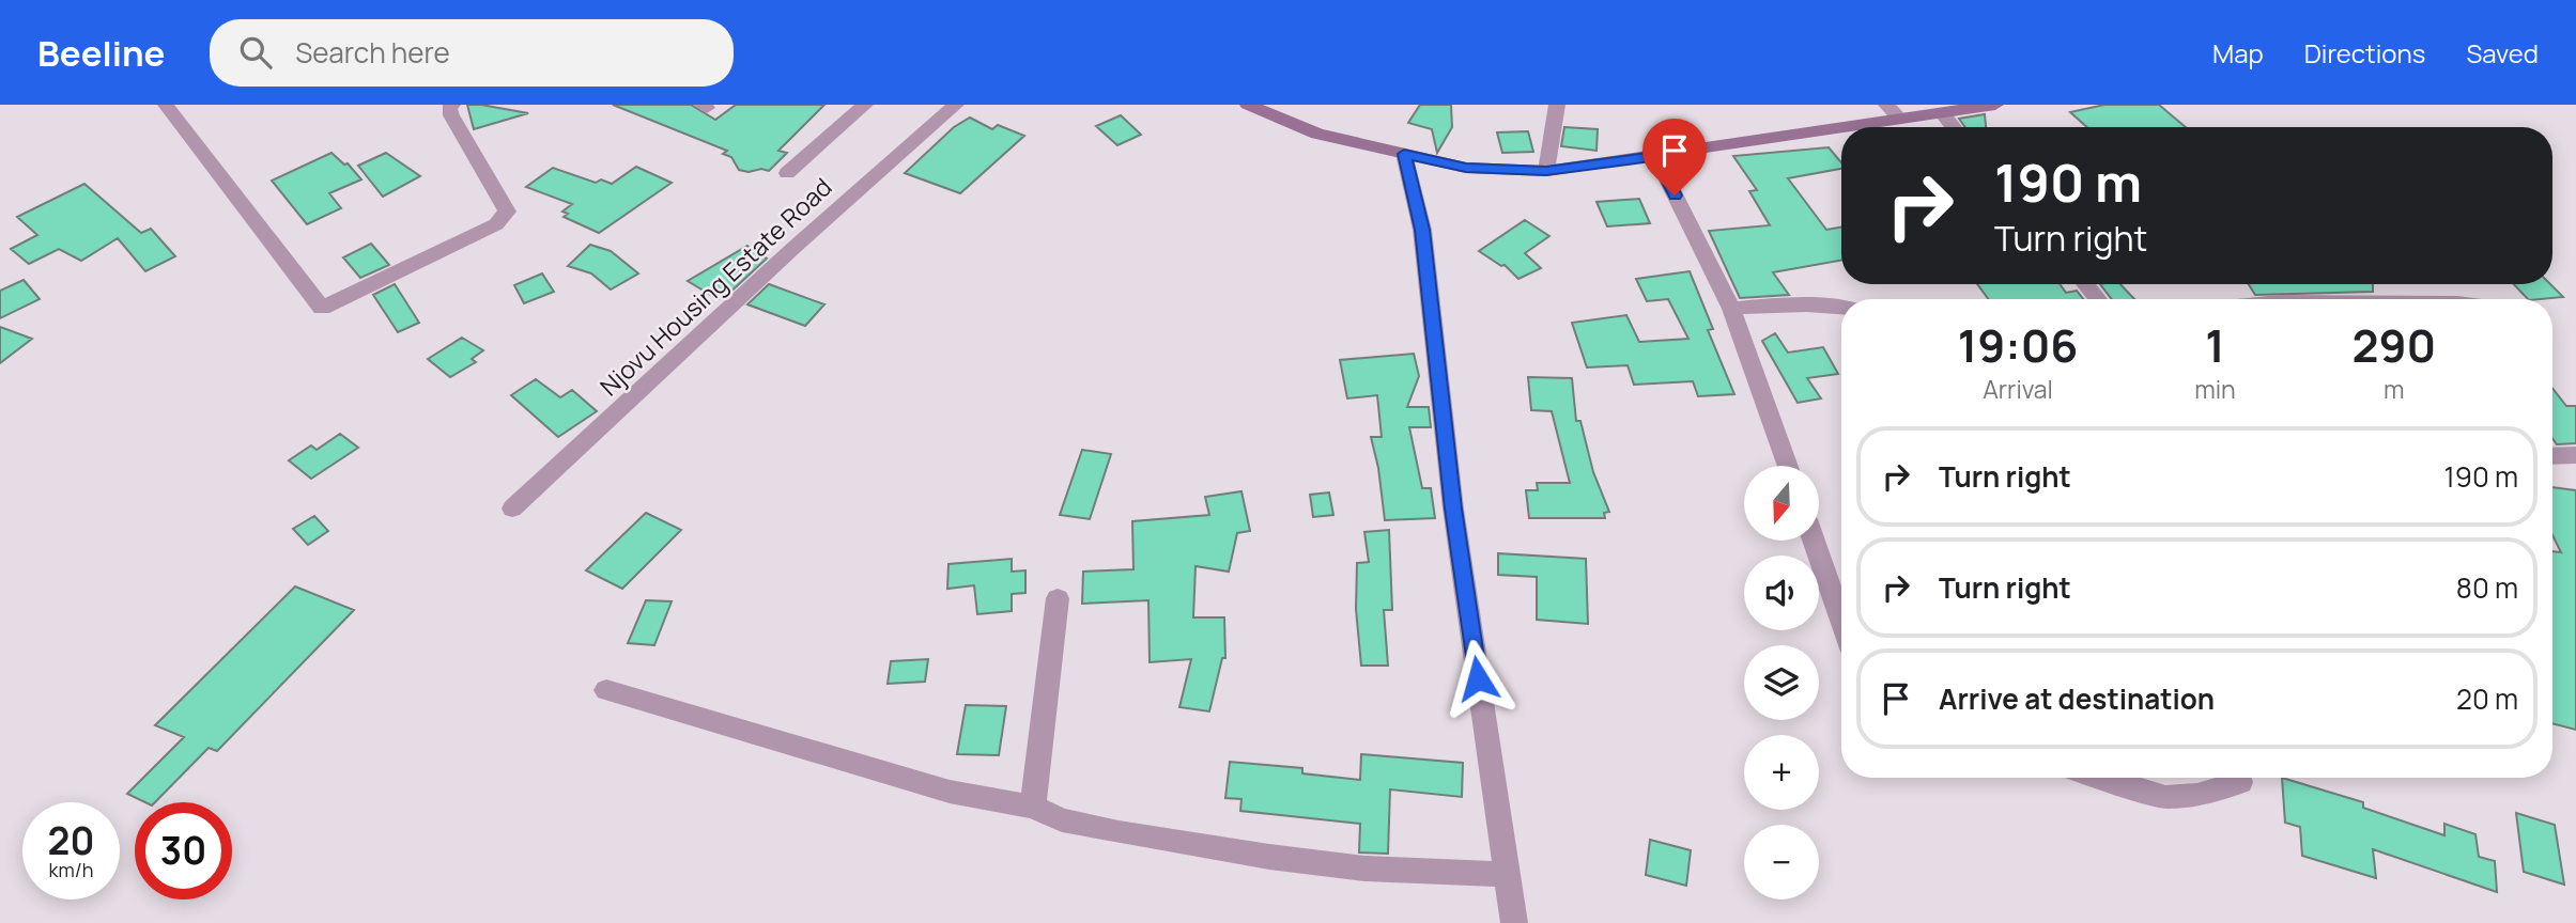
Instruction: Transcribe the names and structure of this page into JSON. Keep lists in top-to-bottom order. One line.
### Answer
{"streets":{"street":["Njovu Housing Estate Road"]},"north":"bottom","page":{"header":"Beeline","search":"Search here","nav":["Map","Directions","Saved"],"turn":["190 m","Turn right"],"eta":["19:06","Arrival","1","min","290","m"],"list":[{"name":"Turn right","value":"190 m"},{"name":"Turn right","value":"80 m"},{"name":"Arrive at destination","value":"20 m"}],"map_buttons":["+","−"],"speed":"20 km/h","limit":"30"}}
